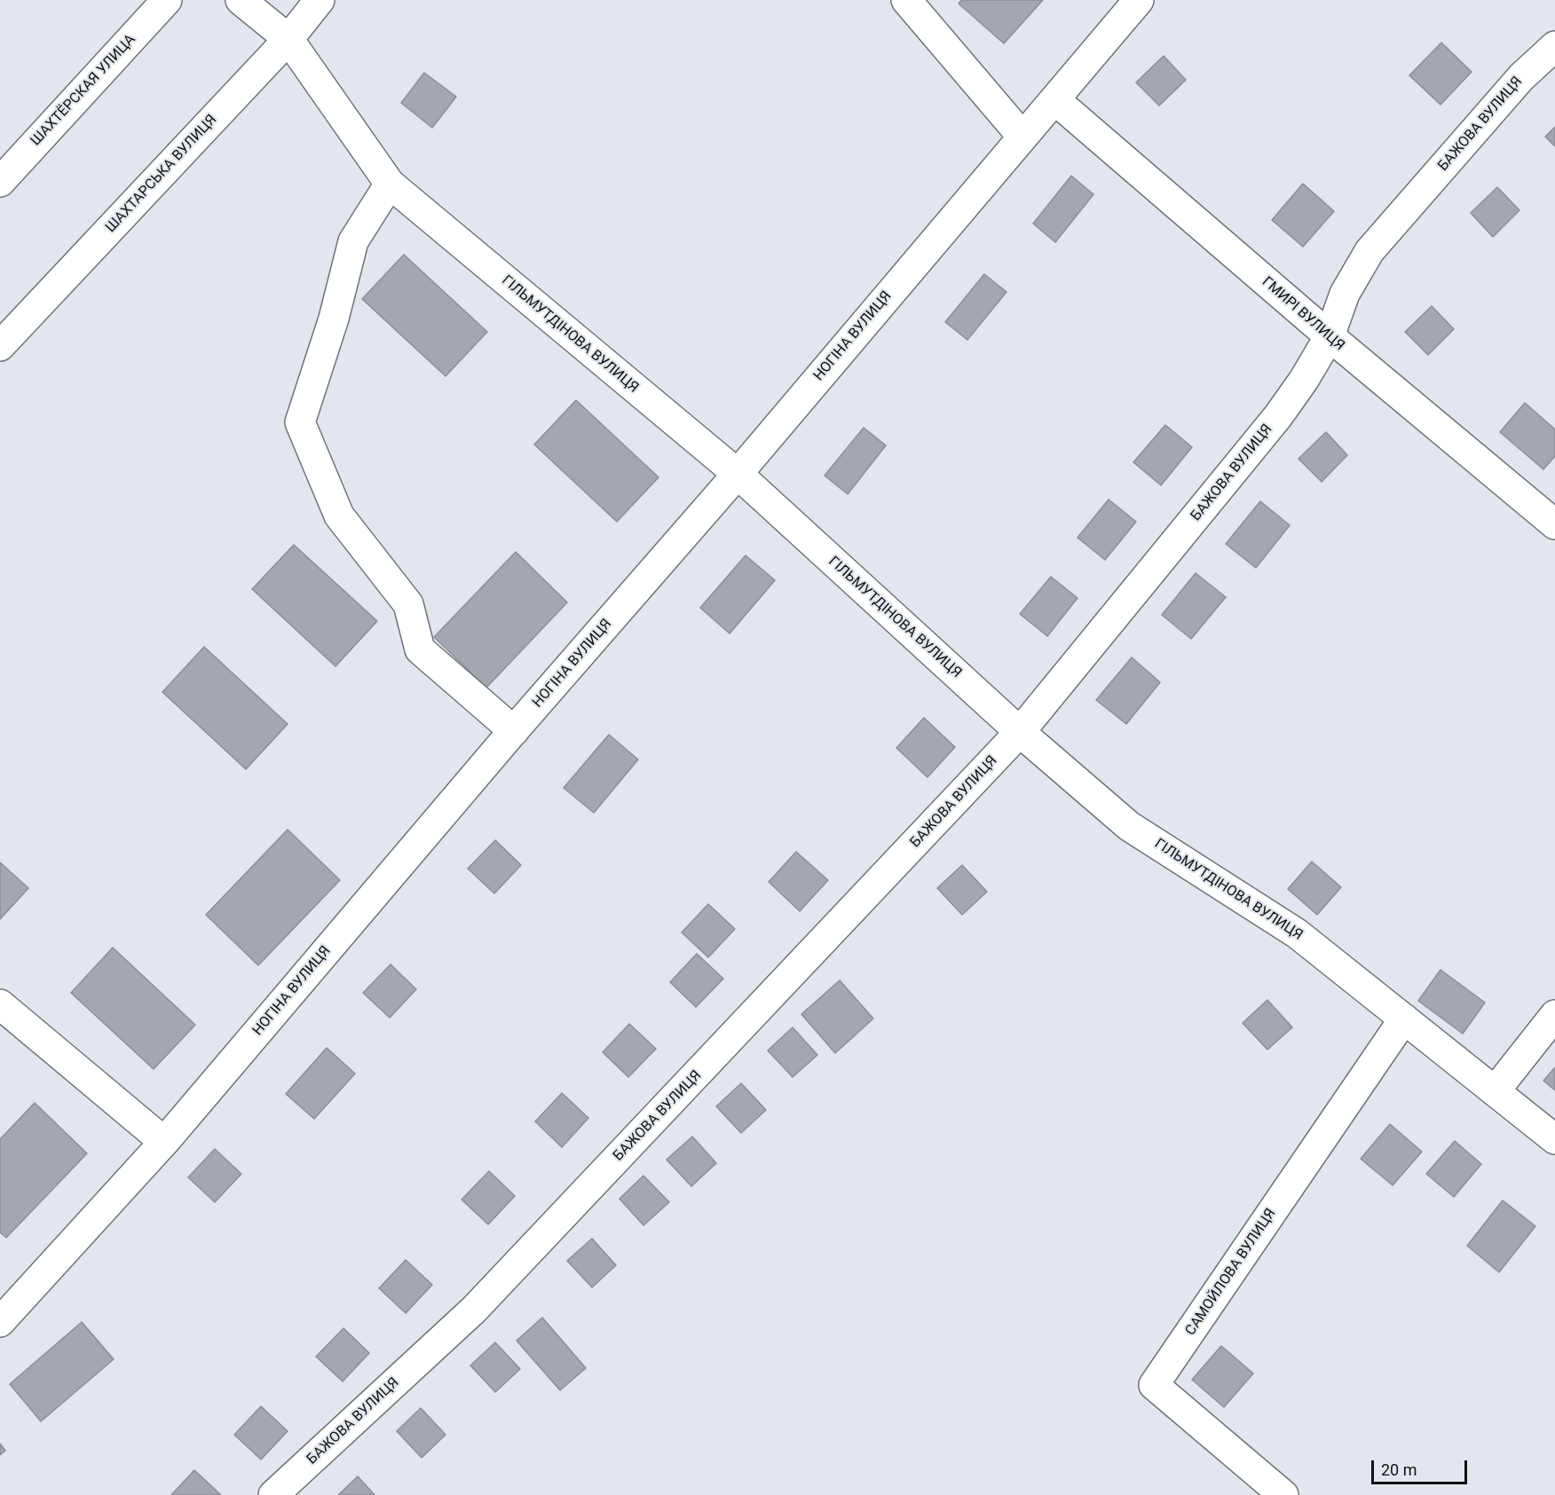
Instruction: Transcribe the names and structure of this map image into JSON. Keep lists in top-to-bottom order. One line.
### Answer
{"streets":{"street":["ШАХТЁРСКАЯ УЛИЦА","БАЖОВА ВУЛИЦЯ","ШАХТАРСЬКА ВУЛИЦЯ","ГМИРІ ВУЛИЦЯ","ГІЛЬМУТДІНОВА ВУЛИЦЯ","НОГІНА ВУЛИЦЯ","САМОЙЛОВА ВУЛИЦЯ"]},"crossings":[["БАЖОВА ВУЛИЦЯ","ГМИРІ ВУЛИЦЯ"],["БАЖОВА ВУЛИЦЯ","ГІЛЬМУТДІНОВА ВУЛИЦЯ"],["ШАХТАРСЬКА ВУЛИЦЯ","ГІЛЬМУТДІНОВА ВУЛИЦЯ"],["ГМИРІ ВУЛИЦЯ","НОГІНА ВУЛИЦЯ"],["ГІЛЬМУТДІНОВА ВУЛИЦЯ","НОГІНА ВУЛИЦЯ"],["ГІЛЬМУТДІНОВА ВУЛИЦЯ","САМОЙЛОВА ВУЛИЦЯ"]],"scale_bar":"20 m"}
